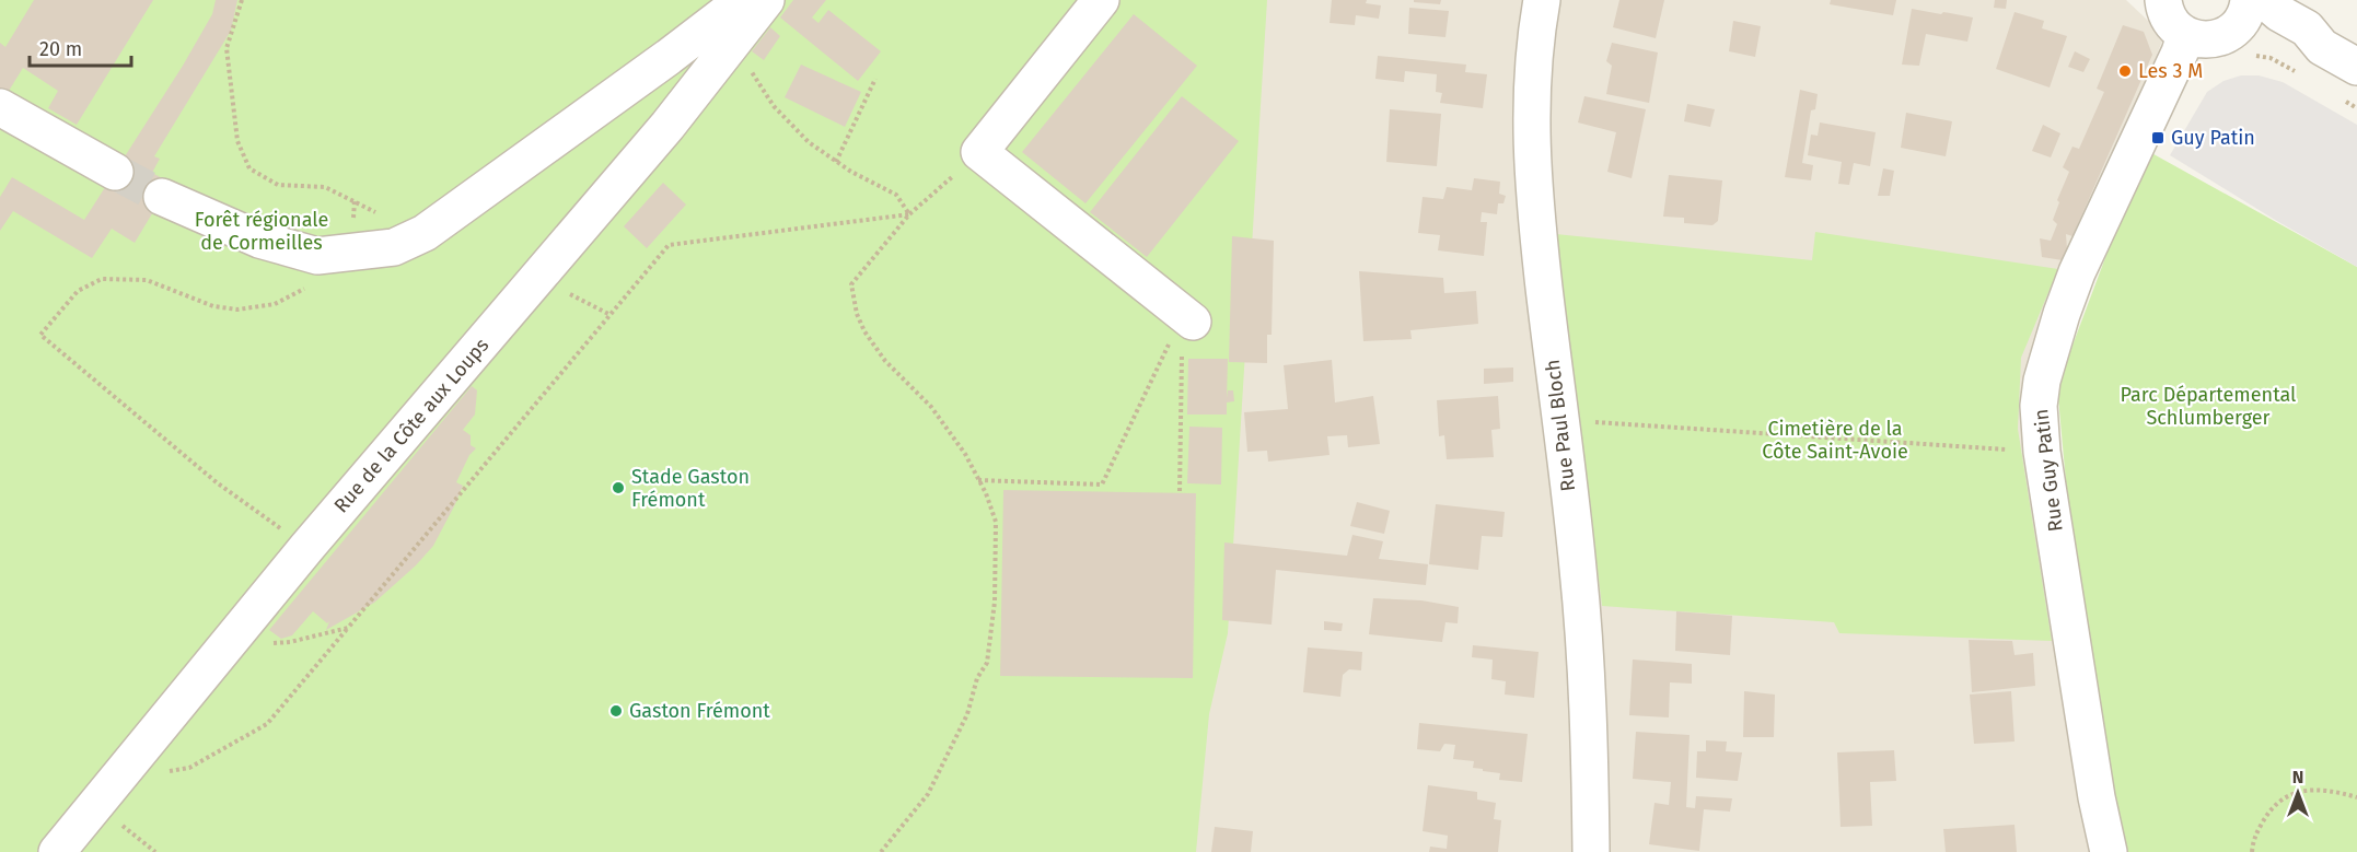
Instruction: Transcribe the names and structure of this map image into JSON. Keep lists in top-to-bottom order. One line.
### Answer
{"streets":{"street":["Rue de la Côte aux Loups","Rue Paul Bloch","Rue Guy Patin"]},"parks":["Forêt régionale de Cormeilles","Parc Départemental Schlumberger","Cimetière de la Côte Saint-Avoie"],"places":{"other":["Les 3 M","Stade Gaston Frémont","Gaston Frémont"],"transit":["Guy Patin"]},"scale_bar":"20 m","north":"top"}
